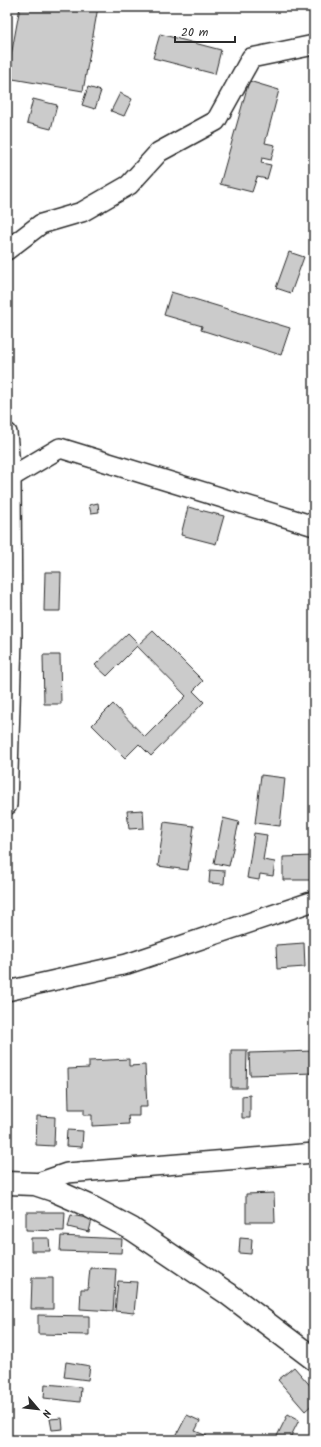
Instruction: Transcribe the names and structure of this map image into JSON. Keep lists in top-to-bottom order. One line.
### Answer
{"scale_bar":"20 m","north":"bottom right"}
